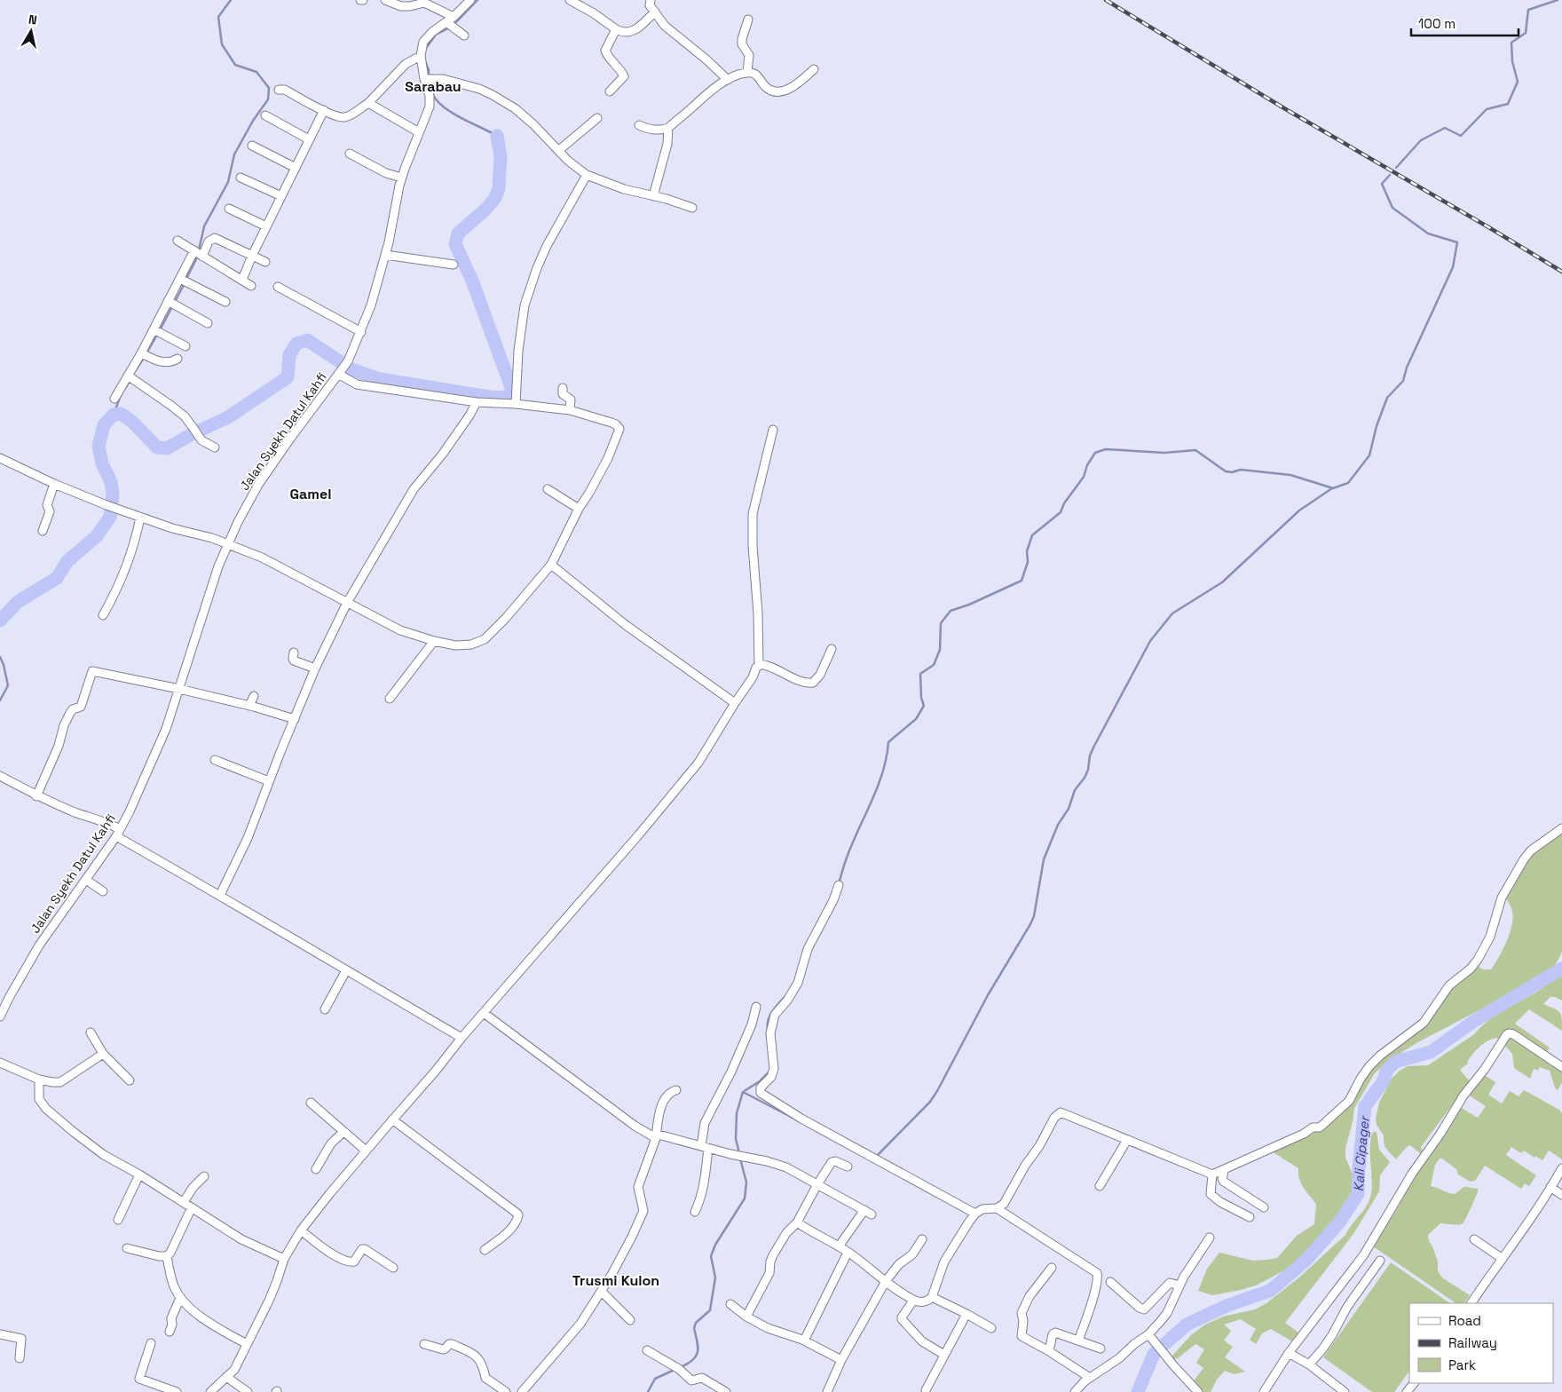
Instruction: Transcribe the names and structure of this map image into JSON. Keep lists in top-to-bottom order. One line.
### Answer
{"streets":{"street":["Jalan Syekh Datul Kahfi"]},"districts":["Sarabau","Gamel","Trusmi Kulon"],"water":["Kali Cipager"],"legend":["Road","Railway","Park"],"scale_bar":"100 m","north":"top"}
